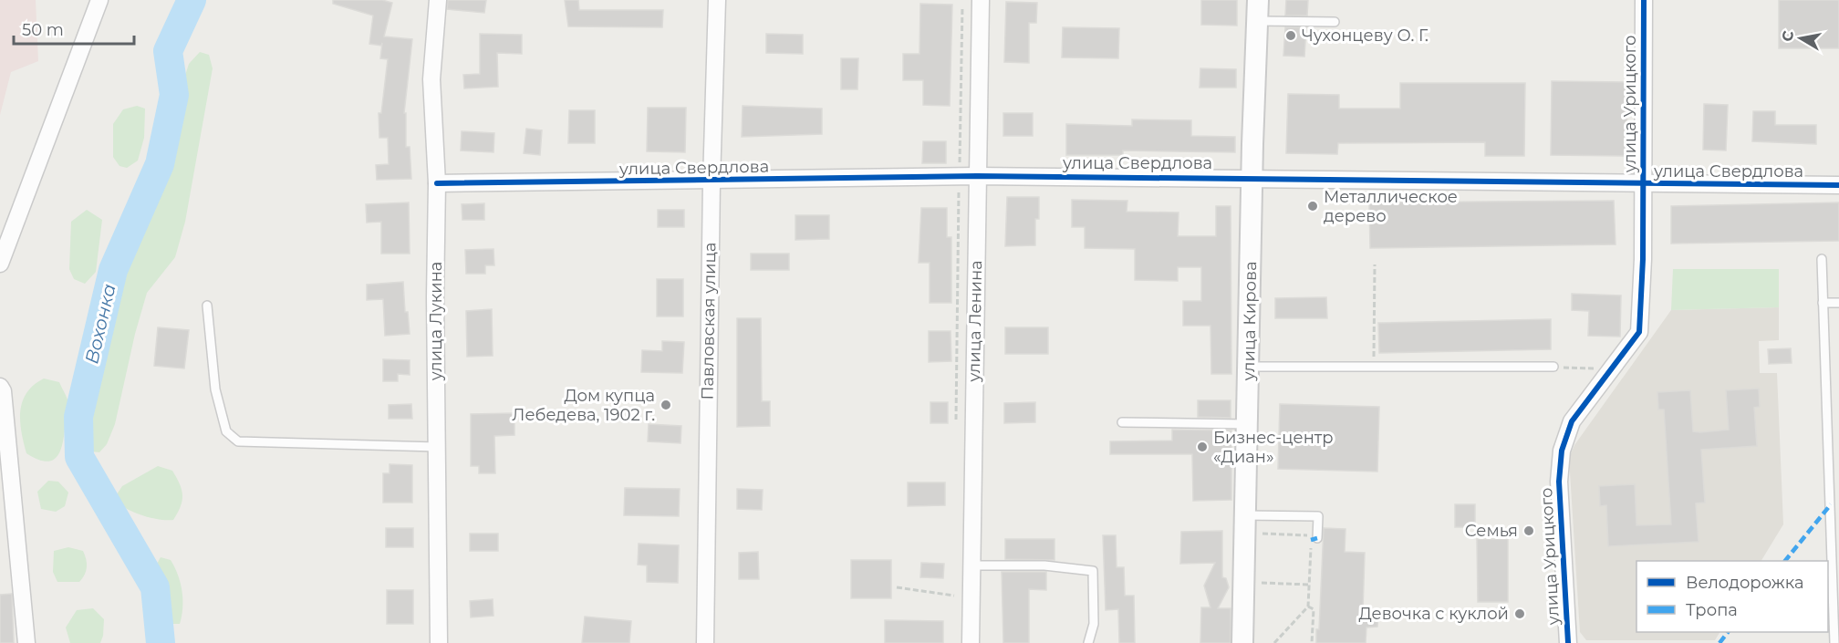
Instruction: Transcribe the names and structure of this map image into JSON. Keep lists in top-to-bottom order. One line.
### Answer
{"streets":{"street":["улица Урицкого","улица Свердлова","улица Лукина","Павловская улица","улица Ленина","улица Кирова"]},"crossings":[["улица Урицкого","улица Свердлова"],["улица Свердлова","улица Лукина"],["улица Свердлова","Павловская улица"],["улица Свердлова","улица Ленина"],["улица Свердлова","улица Кирова"]],"water":["Вохонка"],"places":["Чухонцеву О. Г.","Металлическое дерево","Дом купца Лебедева, 1902 г.","Бизнес-центр «Диан»","Семья","Девочка с куклой"],"legend":["Велодорожка","Тропа"],"scale_bar":"50 m","north":"left"}
